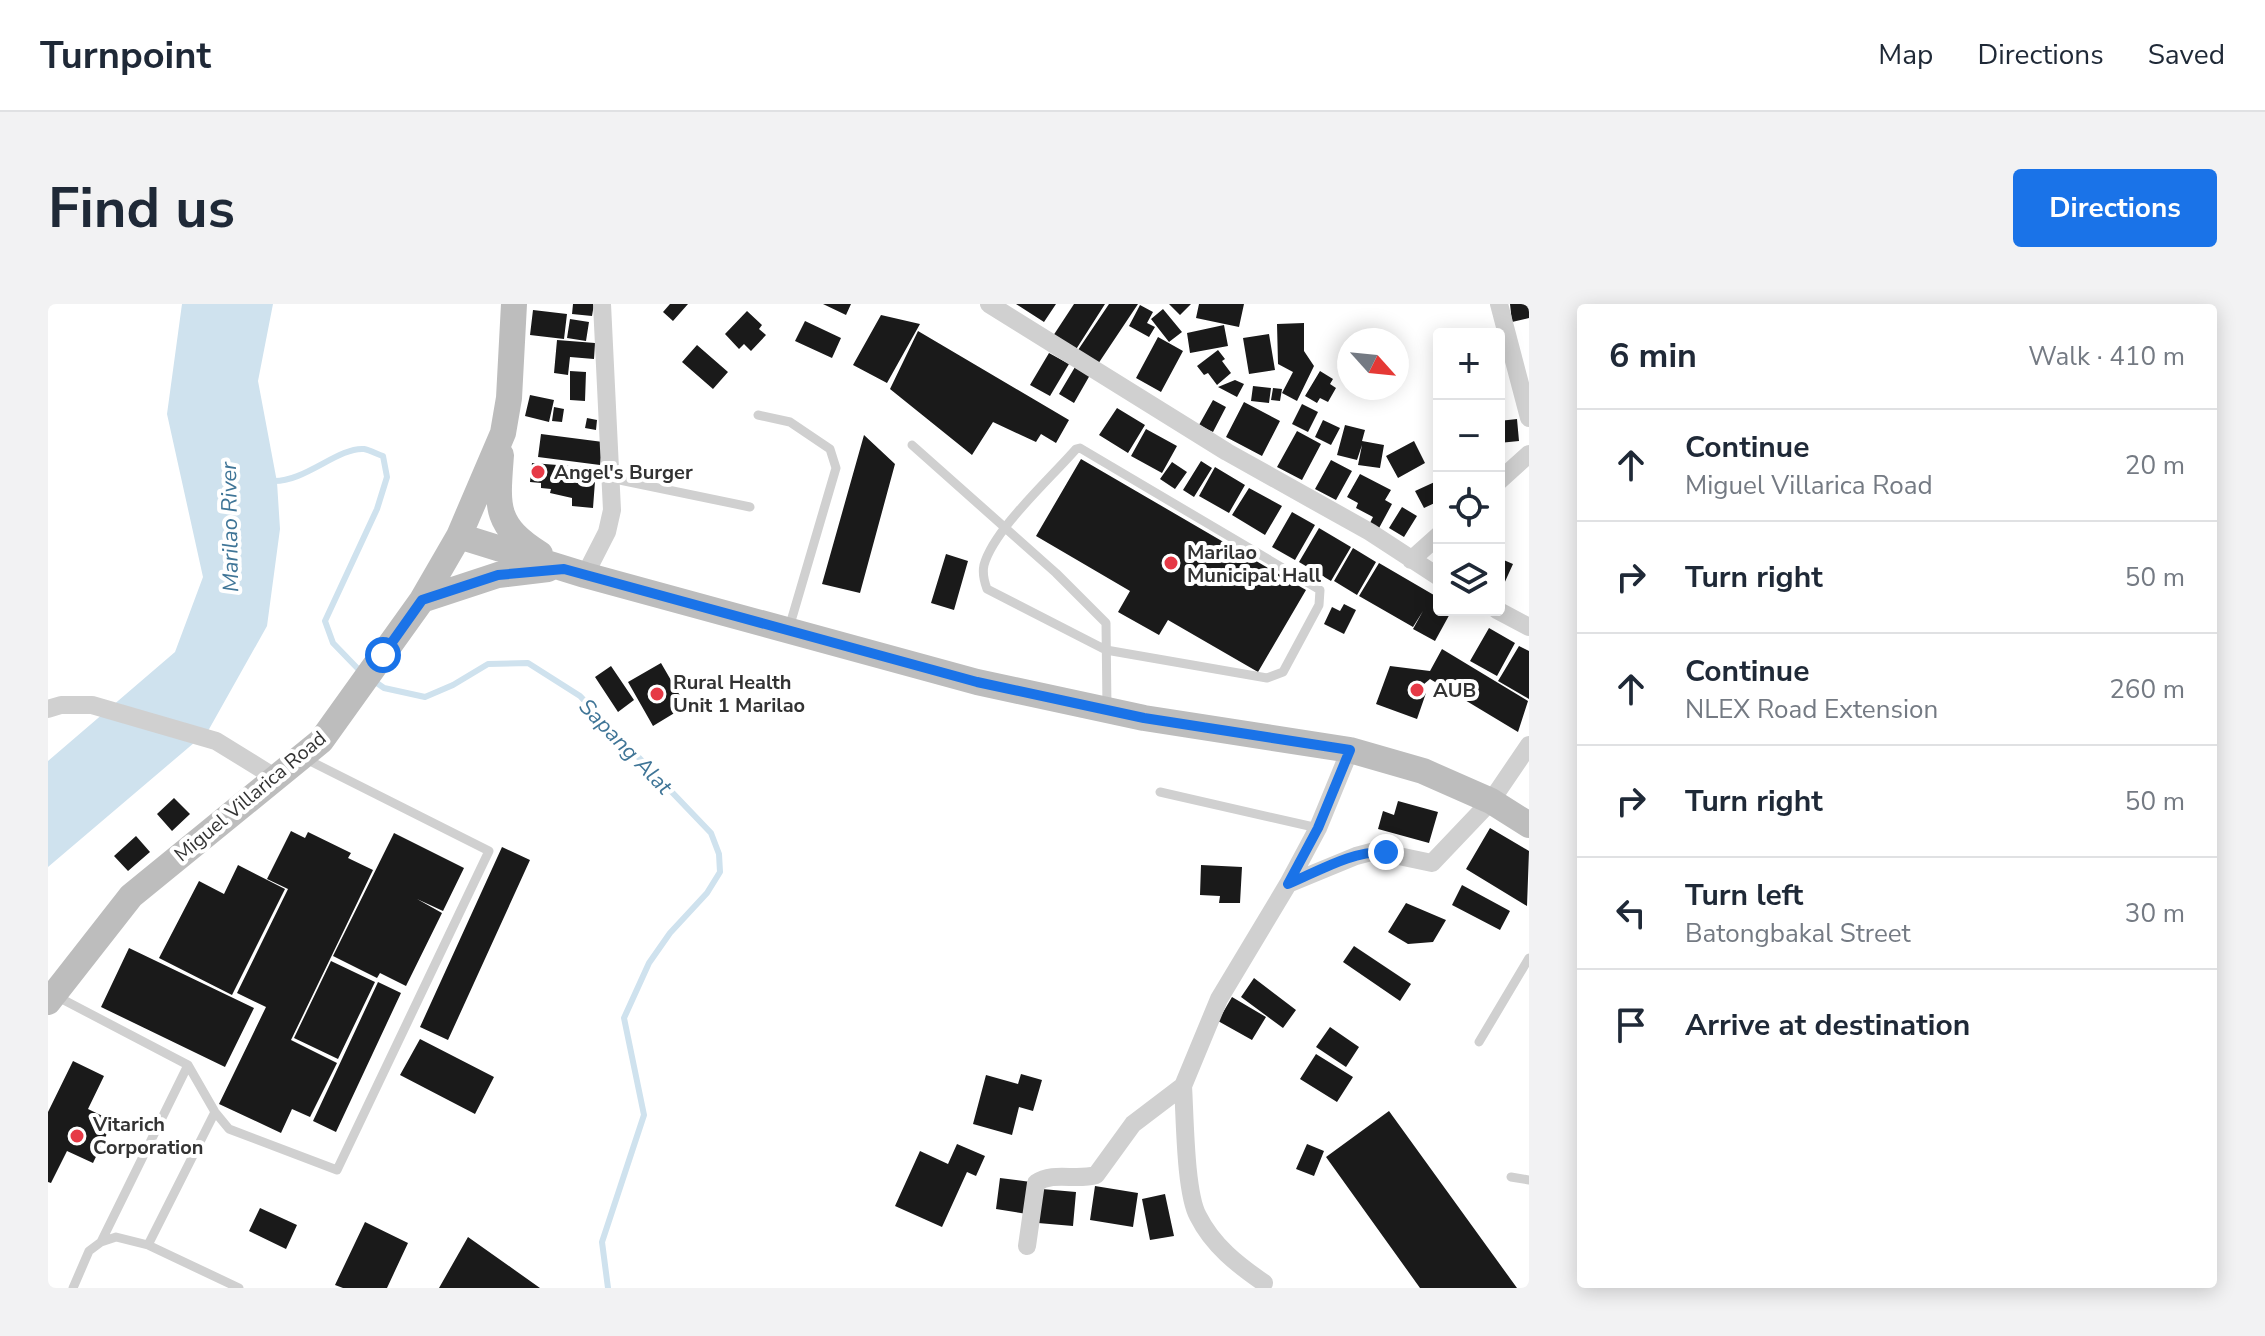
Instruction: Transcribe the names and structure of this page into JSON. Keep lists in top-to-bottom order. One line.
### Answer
{"streets":{"main road":["Miguel Villarica Road"]},"water":["Marilao River","Sapang Alat"],"places":["Angel's Burger","Marilao Municipal Hall","AUB","Rural Health Unit 1 Marilao","Vitarich Corporation"],"north":"bottom right","page":{"header":"Turnpoint","nav":["Map","Directions","Saved"],"buttons":"Directions","title":"Find us","heading":["6 min","Walk · 410 m"],"map_buttons":["+","−"],"list":[["Continue","Miguel Villarica Road","20 m"],["Turn right","50 m"],["Continue","NLEX Road Extension","260 m"],["Turn right","50 m"],["Turn left","Batongbakal Street","30 m"],"Arrive at destination"]}}
